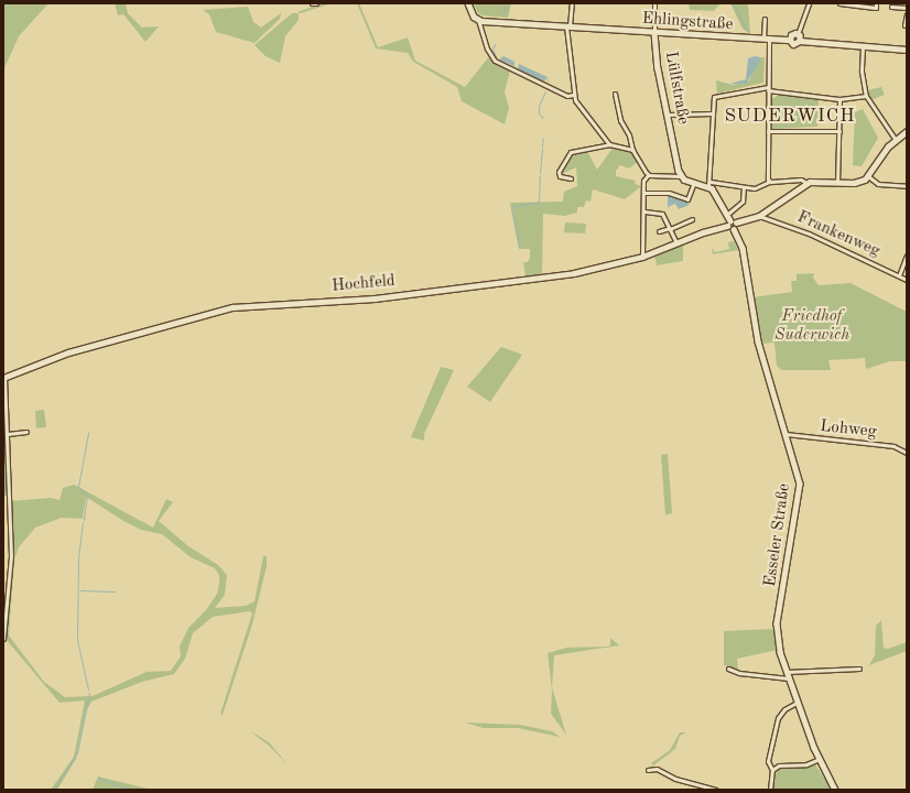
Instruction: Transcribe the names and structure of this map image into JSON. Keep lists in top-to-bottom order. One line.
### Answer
{"streets":{"street":["Ehlingstraße","Lülfstraße","Frankenweg","Hochfeld","Lohweg","Esseler Straße"]},"crossings":[["Ehlingstraße","Lülfstraße"],["Lohweg","Esseler Straße"]],"districts":["SUDERWICH"],"parks":["Friedhof Suderwich"]}
